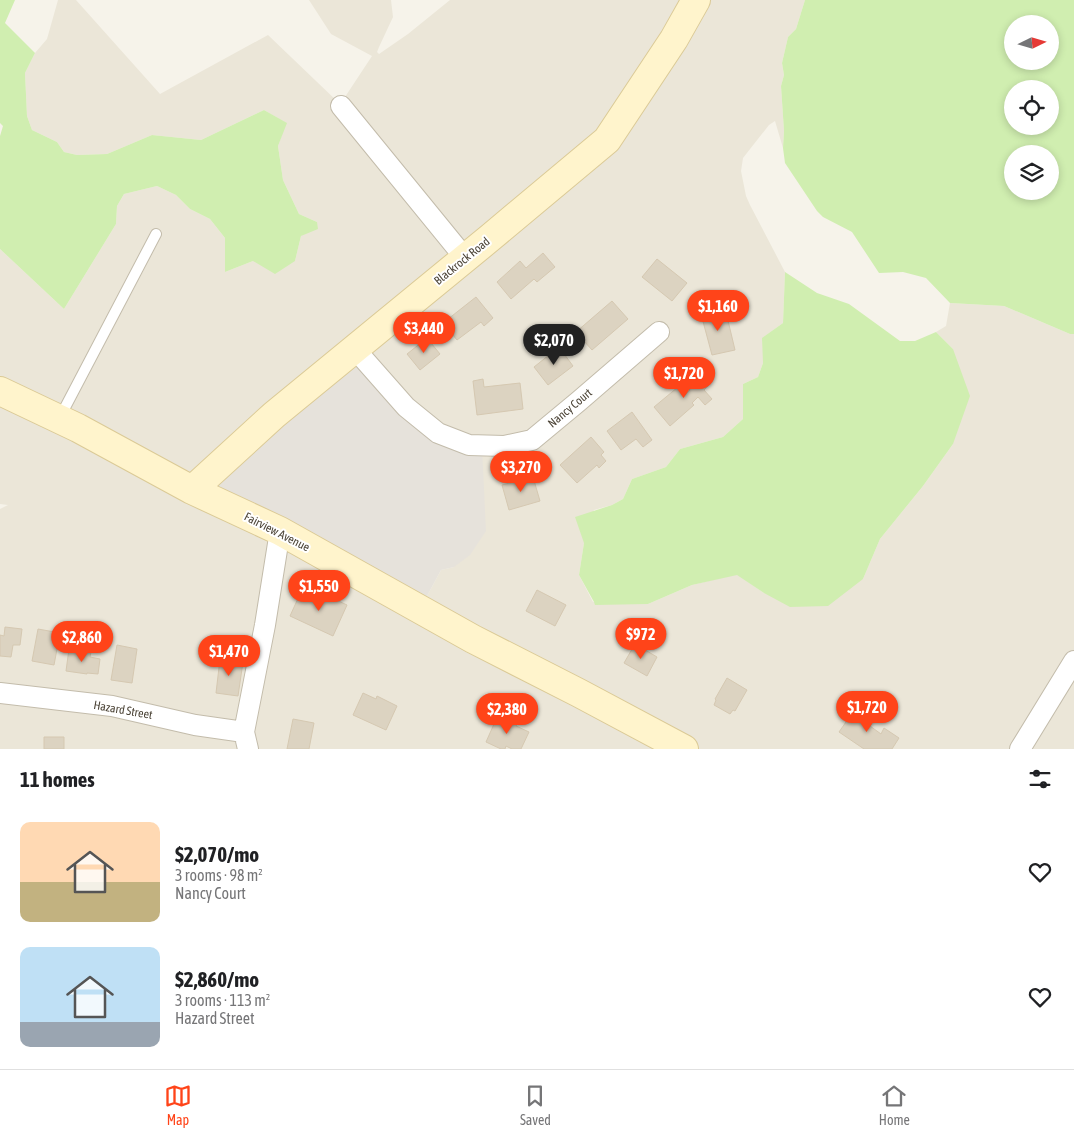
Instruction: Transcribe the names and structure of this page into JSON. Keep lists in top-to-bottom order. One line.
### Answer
{"streets":{"main road":["Blackrock Road","Fairview Avenue"],"street":["Nancy Court","Hazard Street"]},"crossings":[["Blackrock Road","Nancy Court"],["Blackrock Road","Fairview Avenue"],["Fairview Avenue","Hazard Street"]],"north":"right","page":{"price":["$1,160","$3,440","$2,070","$1,720","$3,270","$1,550","$972","$2,860","$1,470","$1,720","$2,380"],"heading":"11 homes","list":[{"name":"$2,070/mo","note":"3 rooms · 98 m² · Nancy Court"},{"name":"$2,860/mo","note":"3 rooms · 113 m² · Hazard Street"}],"tabs":["Map","Saved","Home"]}}
